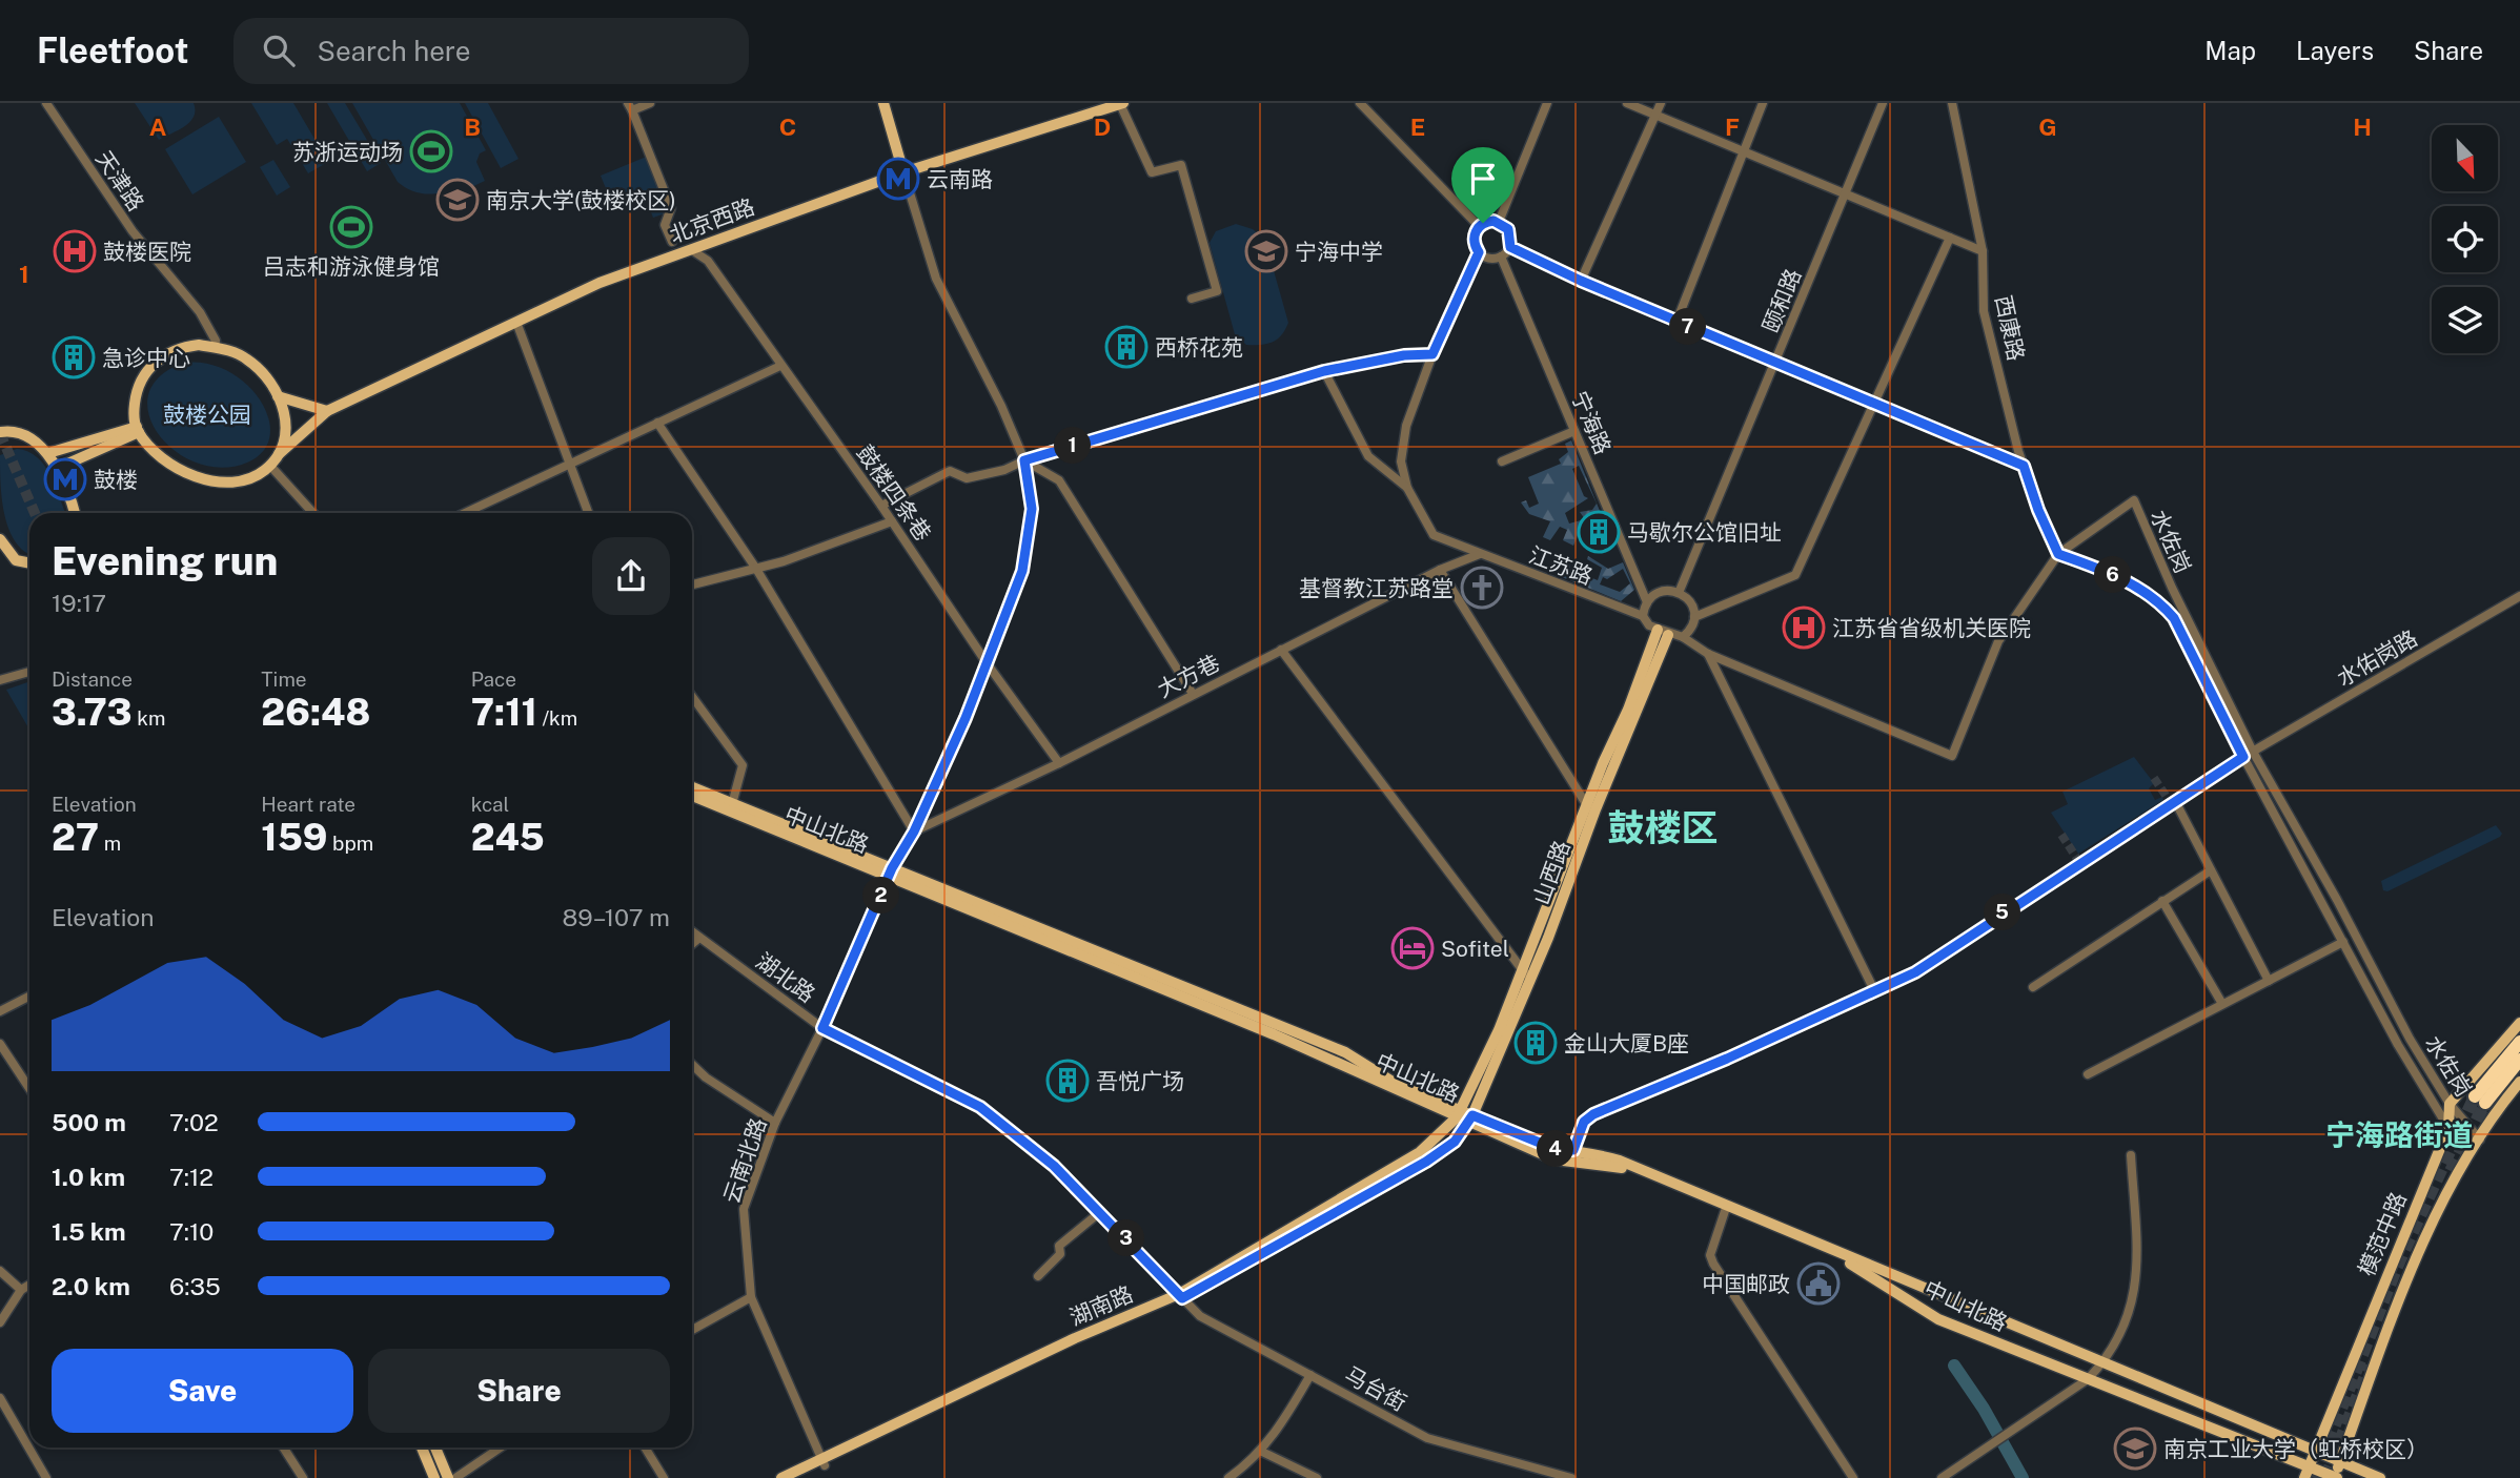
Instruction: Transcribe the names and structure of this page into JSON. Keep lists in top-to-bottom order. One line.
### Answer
{"streets":{"main road":["北京西路","中山北路","山西路","模范中路","湖南路"],"street":["天津路","颐和路","西康路","宁海路","鼓楼四条巷","水佐岗","江苏路","水佑岗路","大方巷","湖北路","云南北路","马台街"]},"crossings":[["天津路","北京西路"],["北京西路","鼓楼四条巷"],["颐和路","宁海路"],["颐和路","江苏路"],["颐和路","山西路"],["西康路","水佐岗"],["西康路","江苏路"],["宁海路","江苏路"],["宁海路","山西路"],["鼓楼四条巷","大方巷"],["水佐岗","江苏路"],["水佐岗","水佑岗路"],["水佐岗","模范中路"],["江苏路","大方巷"],["江苏路","山西路"],["水佑岗路","中山北路"],["中山北路","山西路"],["中山北路","云南北路"],["中山北路","模范中路"],["中山北路","湖南路"],["山西路","湖南路"],["湖北路","云南北路"],["湖北路","湖南路"],["湖北路","马台街"],["云南北路","湖南路"],["湖南路","马台街"]],"districts":["鼓楼区","宁海路街道"],"parks":["鼓楼公园"],"places":{"sports":["苏浙运动场","吕志和游泳健身馆"],"metro station":["云南路","鼓楼"],"school or university":["南京大学(鼓楼校区)","宁海中学","南京工业大学（虹桥校区）"],"hospital":["鼓楼医院","江苏省省级机关医院"],"building":["西桥花苑","急诊中心","马歇尔公馆旧址","金山大厦B座","吾悦广场"],"church":["基督教江苏路堂"],"hotel":["Sofitel"],"public building":["中国邮政"]},"north":"bottom right","page":{"header":"Fleetfoot","search":"Search here","nav":["Map","Layers","Share"],"pins":["7","1","6","2","5","4","3"],"heading":["Evening run","19:17"],"stats":[["Distance","3.73 km"],["Time","26:48"],["Pace","7:11 /km"],["Elevation","27 m"],["Heart rate","159 bpm"],["kcal","245"]],"chart":["Elevation","89–107 m"],"list":[{"name":"500 m","note":"7:02"},{"name":"1.0 km","note":"7:12"},{"name":"1.5 km","note":"7:10"},{"name":"2.0 km","note":"6:35"}],"buttons":["Save","Share"]},"grid":{"columns":["A","B","C","D","E","F","G","H"],"rows":["1"]}}
